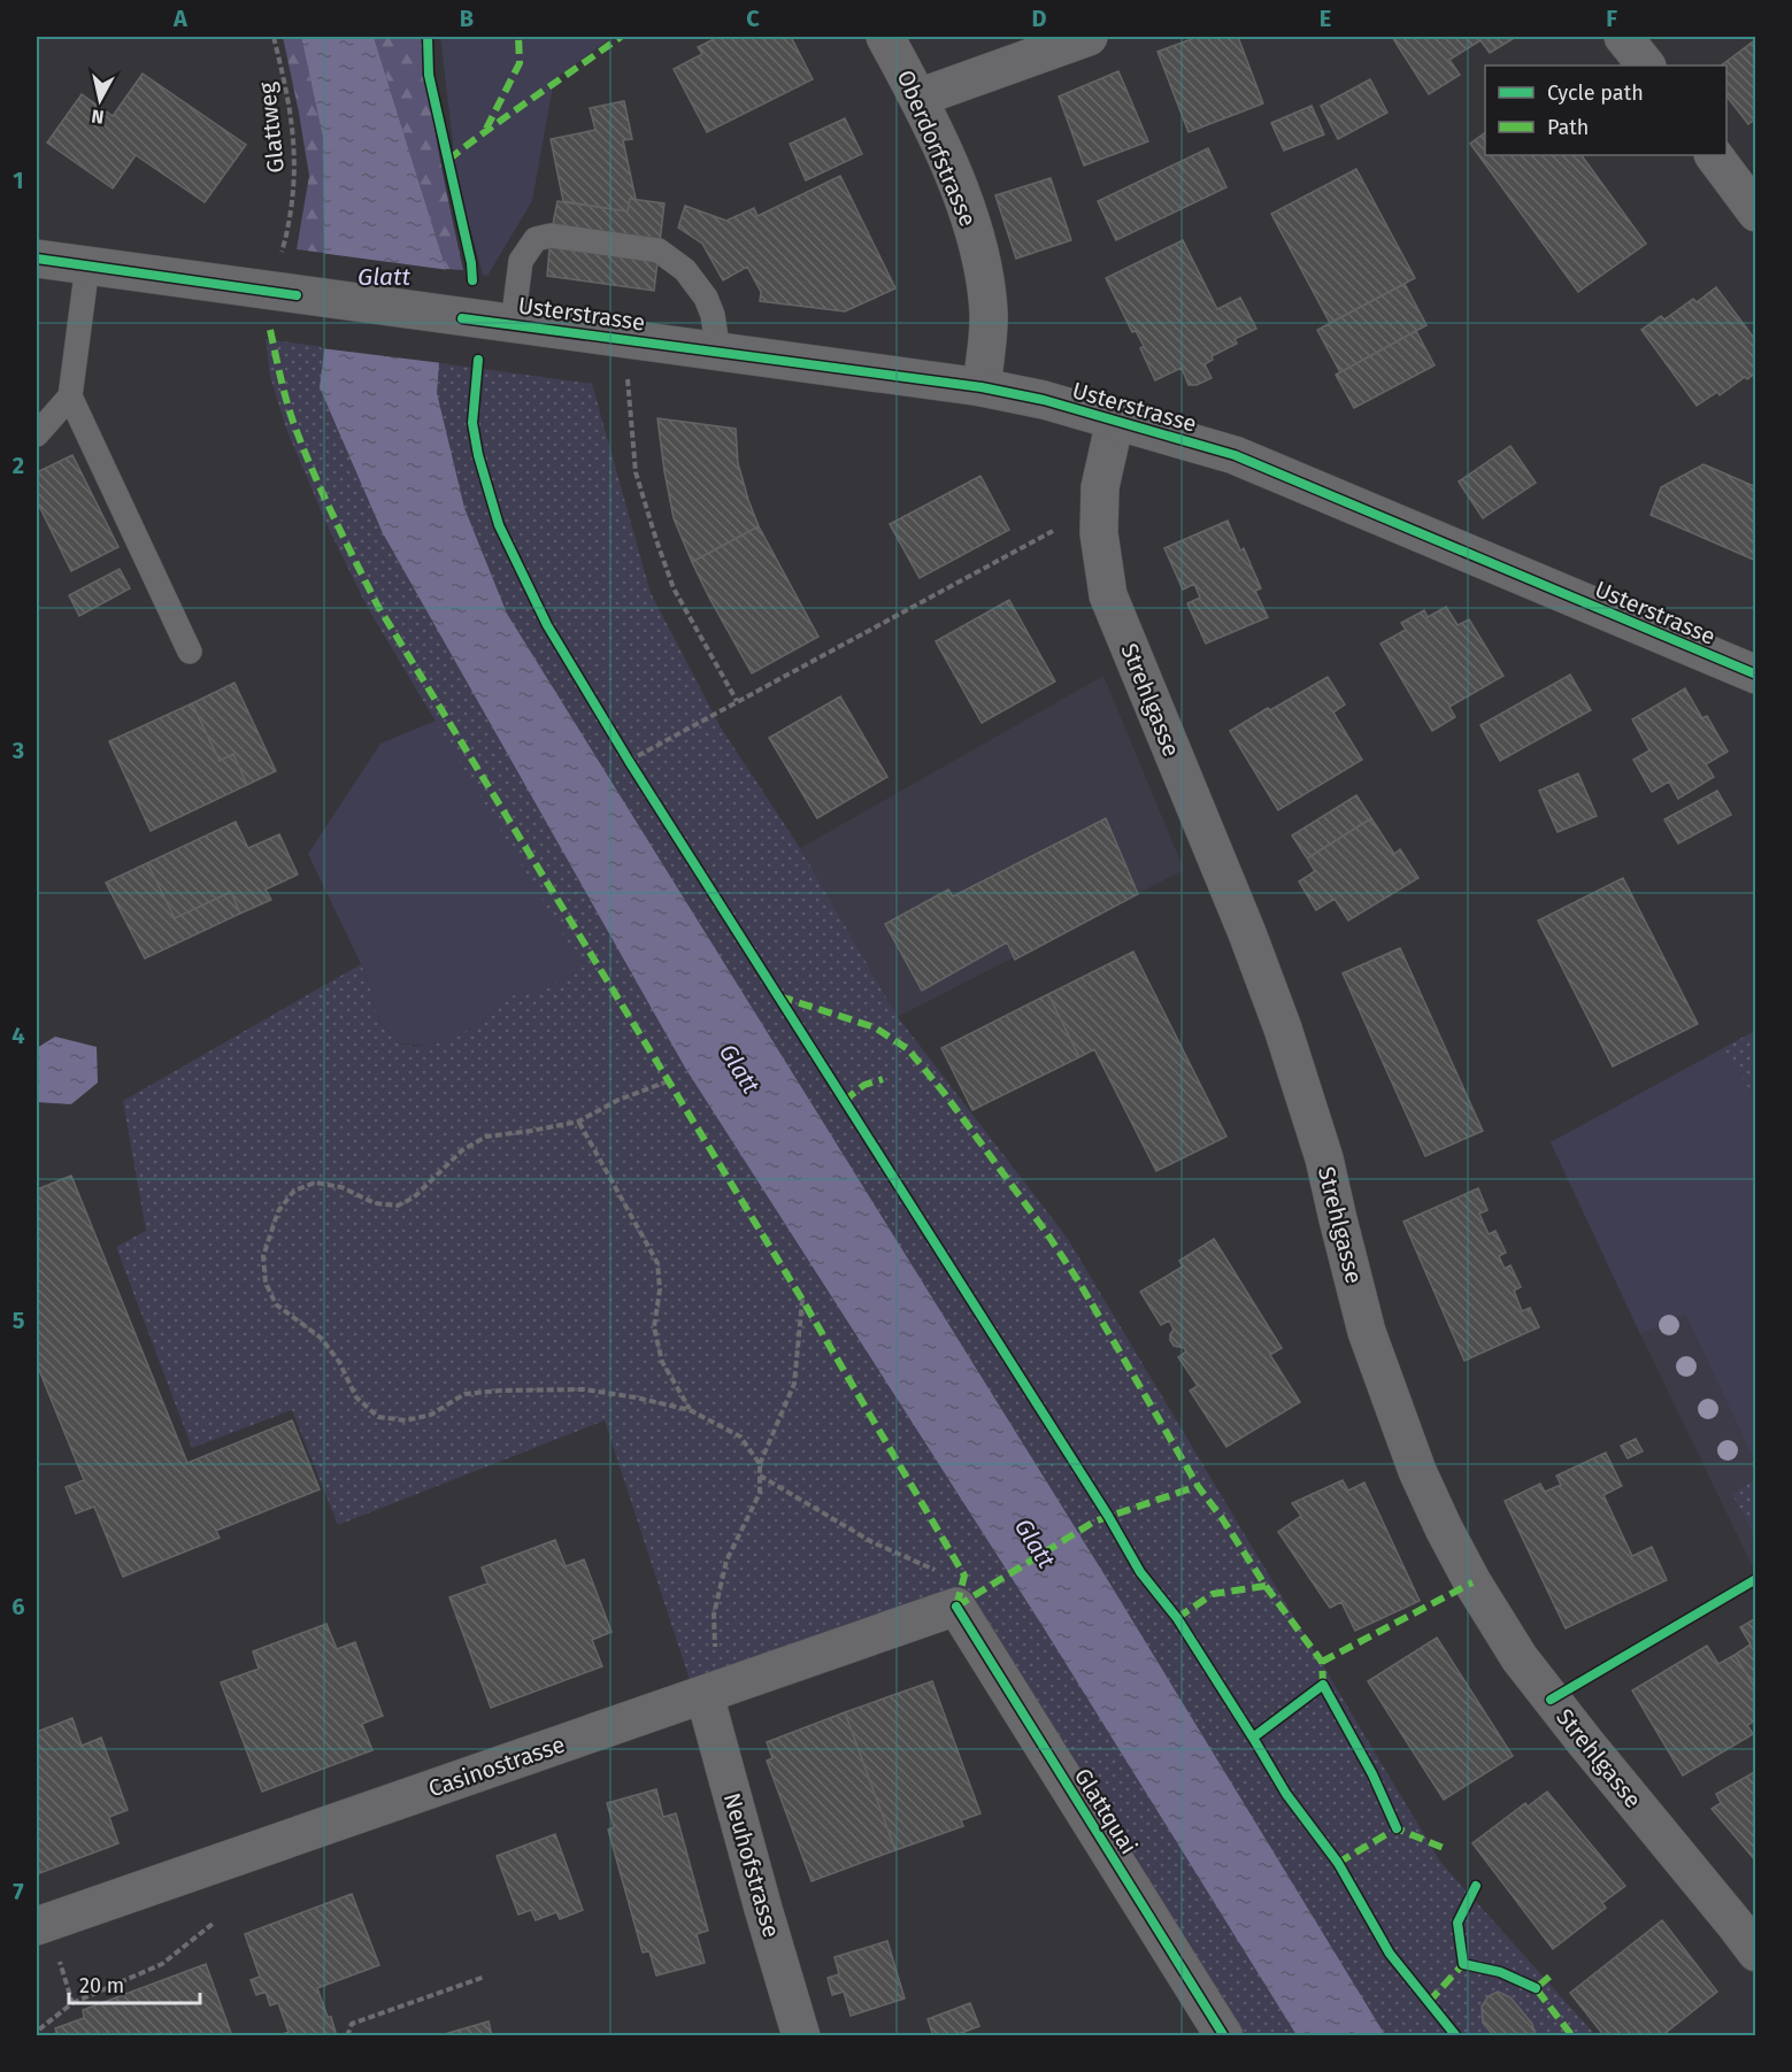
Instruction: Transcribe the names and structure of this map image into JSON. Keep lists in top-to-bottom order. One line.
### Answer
{"streets":{"street":["Oberdorfstrasse","Usterstrasse","Strehlgasse","Casinostrasse","Glattquai","Neuhofstrasse"],"path":["Glattweg"]},"crossings":[["Oberdorfstrasse","Usterstrasse"],["Usterstrasse","Strehlgasse"],["Casinostrasse","Glattquai"],["Casinostrasse","Neuhofstrasse"]],"water":["Glatt"],"legend":["Cycle path","Path"],"scale_bar":"20 m","north":"bottom","grid":{"columns":["A","B","C","D","E","F"],"rows":["1","2","3","4","5","6","7"]}}
